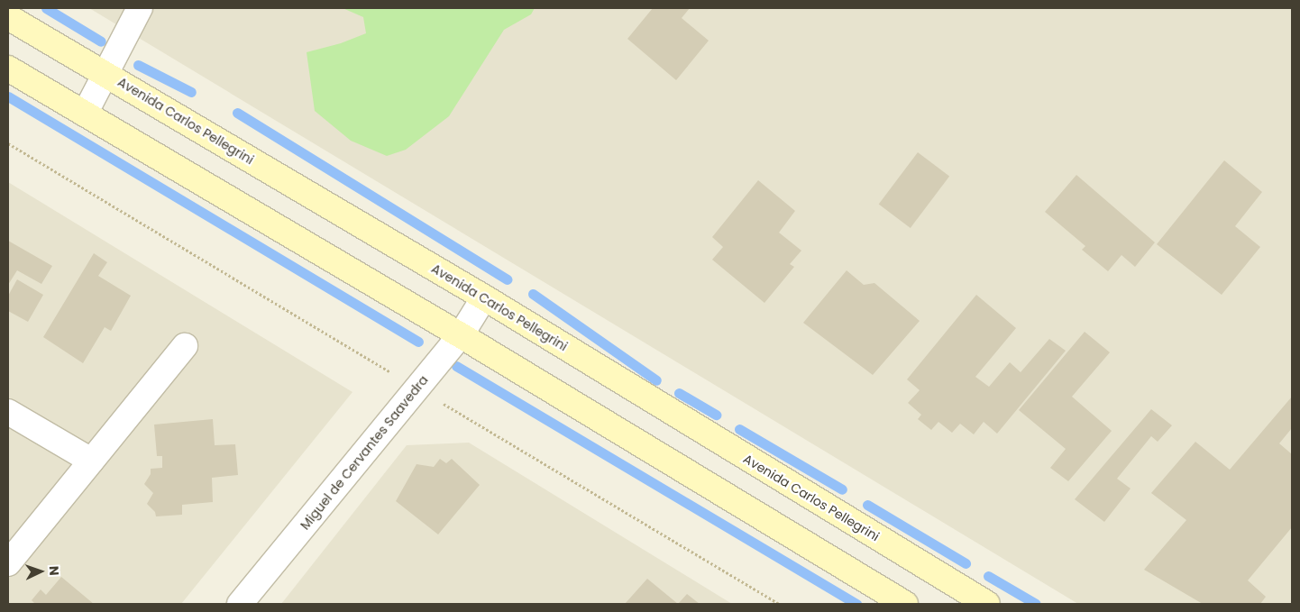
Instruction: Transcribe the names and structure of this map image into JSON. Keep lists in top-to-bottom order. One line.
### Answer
{"streets":{"main road":["Avenida Carlos Pellegrini"],"street":["Miguel de Cervantes Saavedra"]},"crossings":[["Avenida Carlos Pellegrini","Miguel de Cervantes Saavedra"]],"north":"right"}
